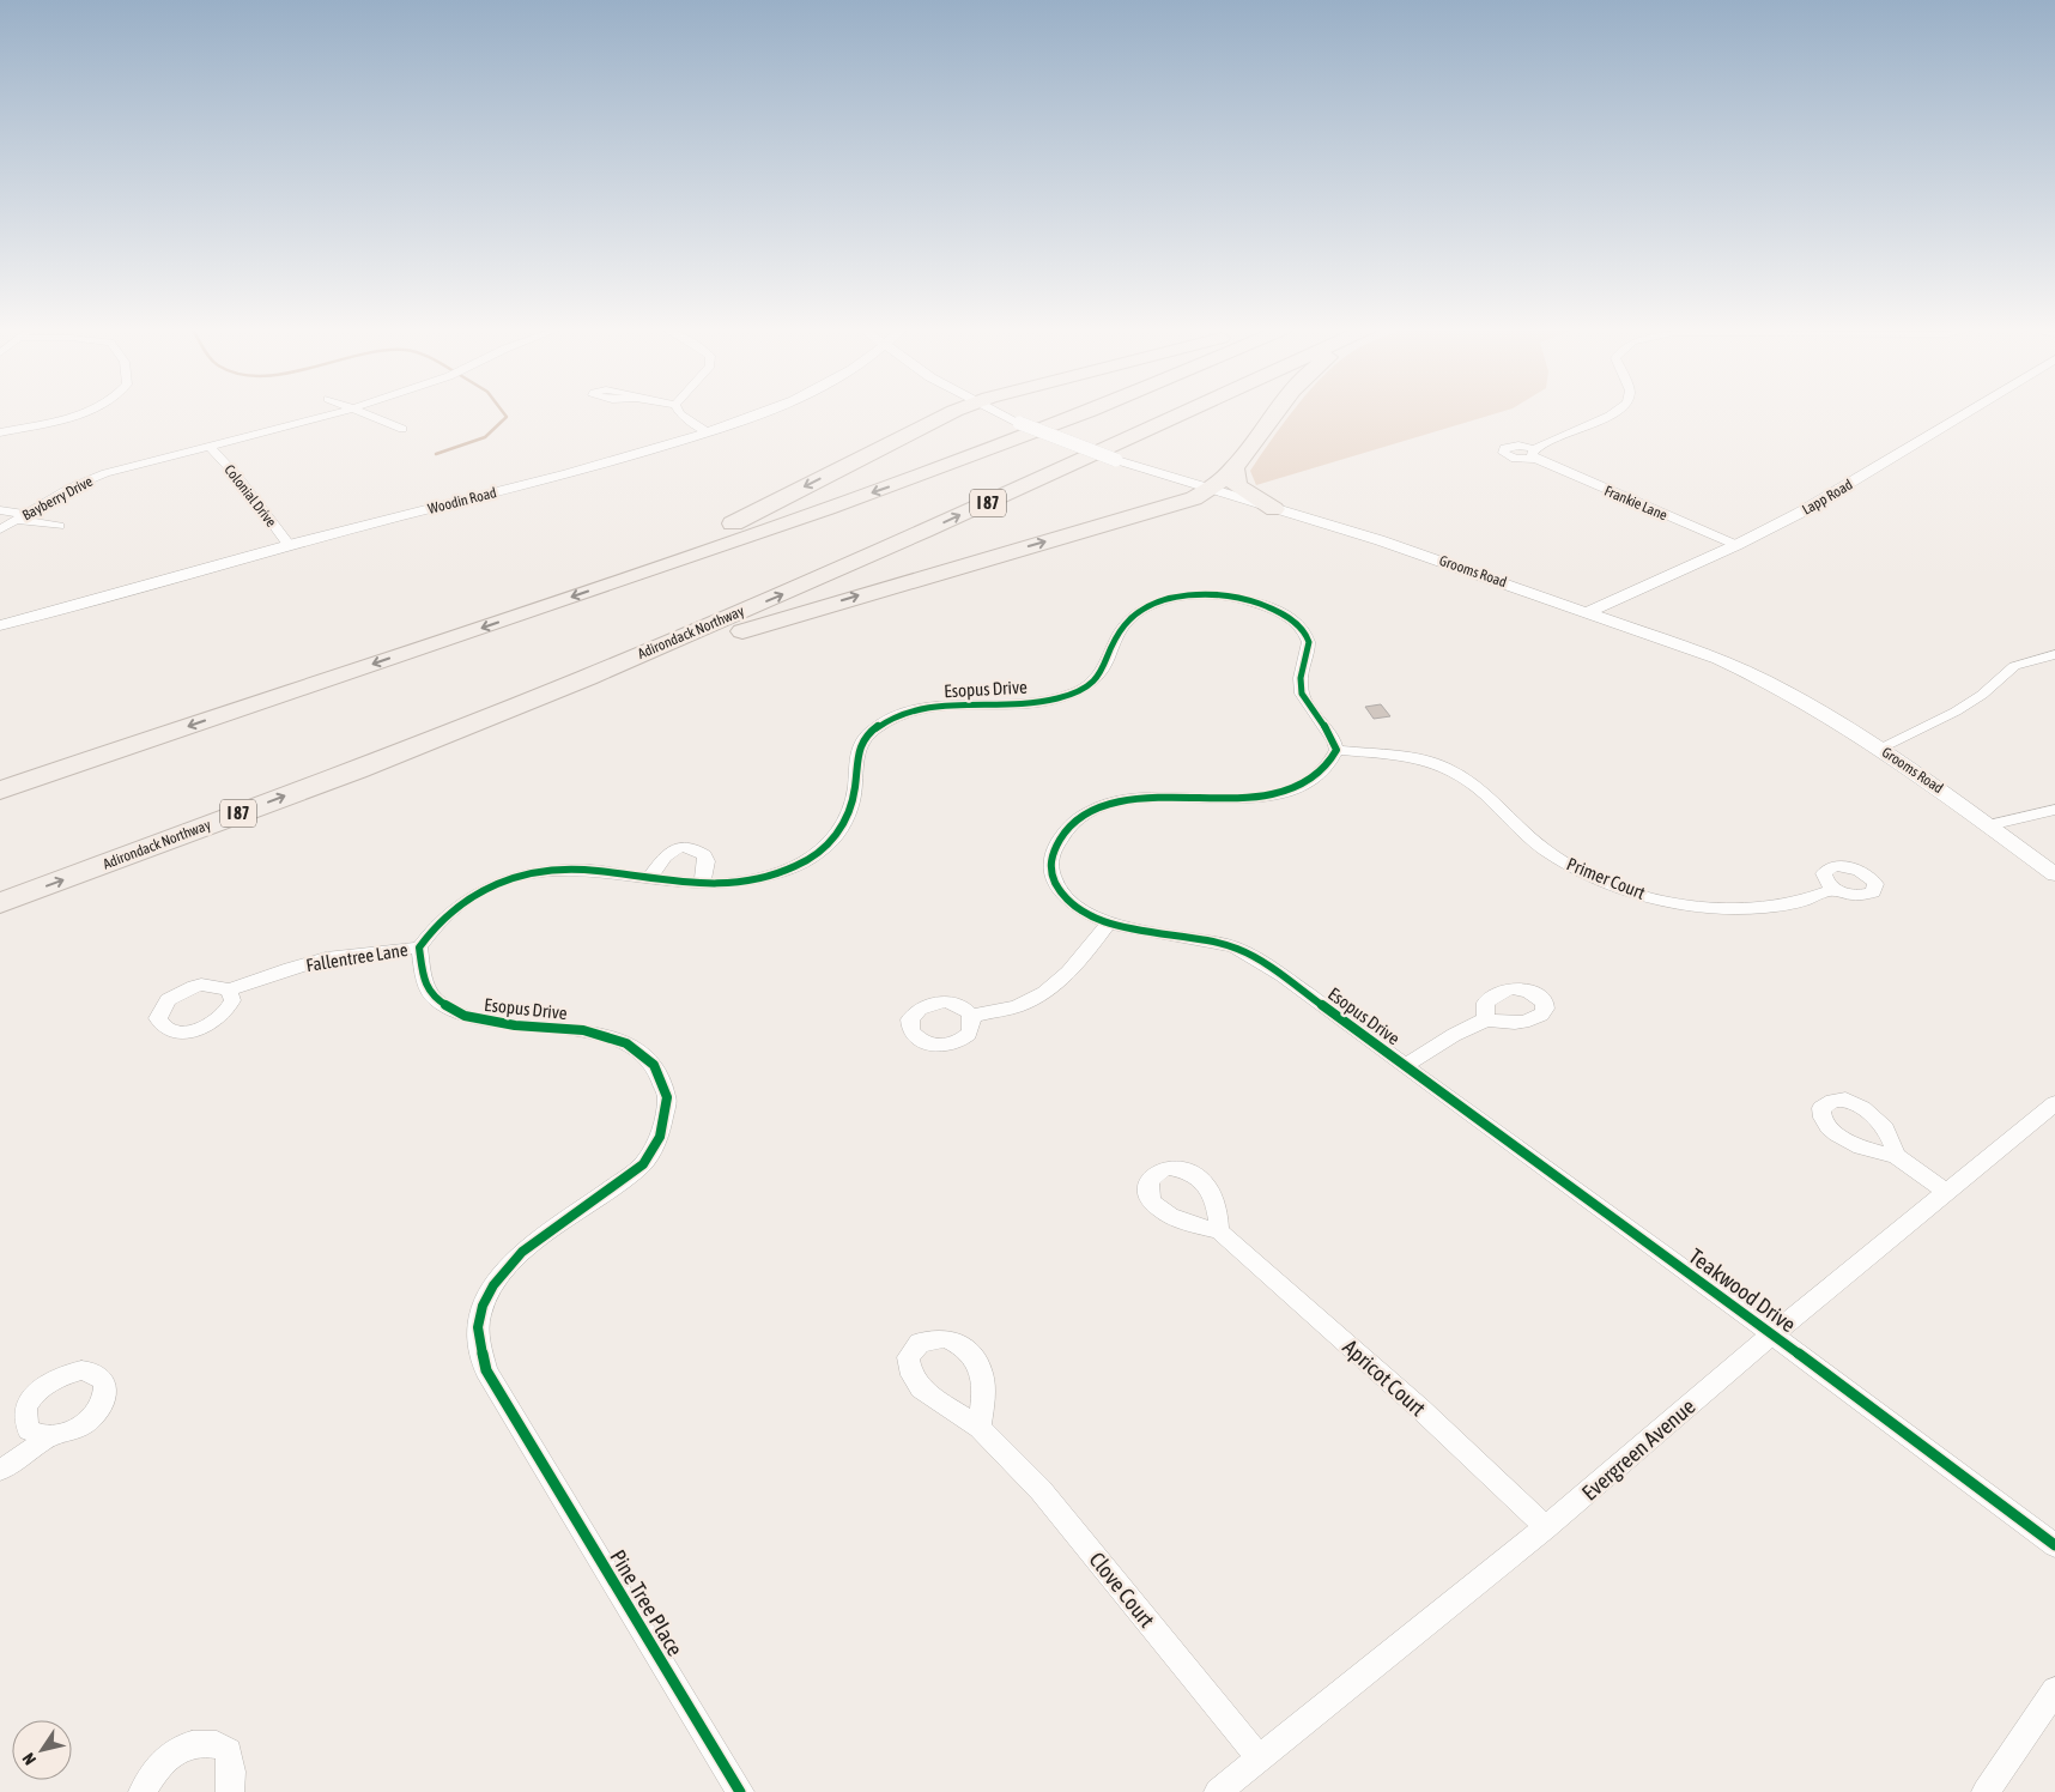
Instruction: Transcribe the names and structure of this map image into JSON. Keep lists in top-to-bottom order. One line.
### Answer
{"streets":{"highway":["I 87","Adirondack Northway"],"street":["Colonial Drive","Lapp Road","Bayberry Drive","Woodin Road","Frankie Lane","Grooms Road","Esopus Drive","Primer Court","Fallentree Lane","Teakwood Drive","Apricot Court","Evergreen Avenue","Clove Court","Pine Tree Place"]},"crossings":[["Colonial Drive","Bayberry Drive"],["Colonial Drive","Woodin Road"],["Lapp Road","Frankie Lane"],["Lapp Road","Grooms Road"],["Esopus Drive","Primer Court"],["Esopus Drive","Fallentree Lane"],["Esopus Drive","Teakwood Drive"],["Esopus Drive","Pine Tree Place"],["Teakwood Drive","Evergreen Avenue"],["Apricot Court","Evergreen Avenue"],["Evergreen Avenue","Clove Court"]],"north":"bottom left"}
